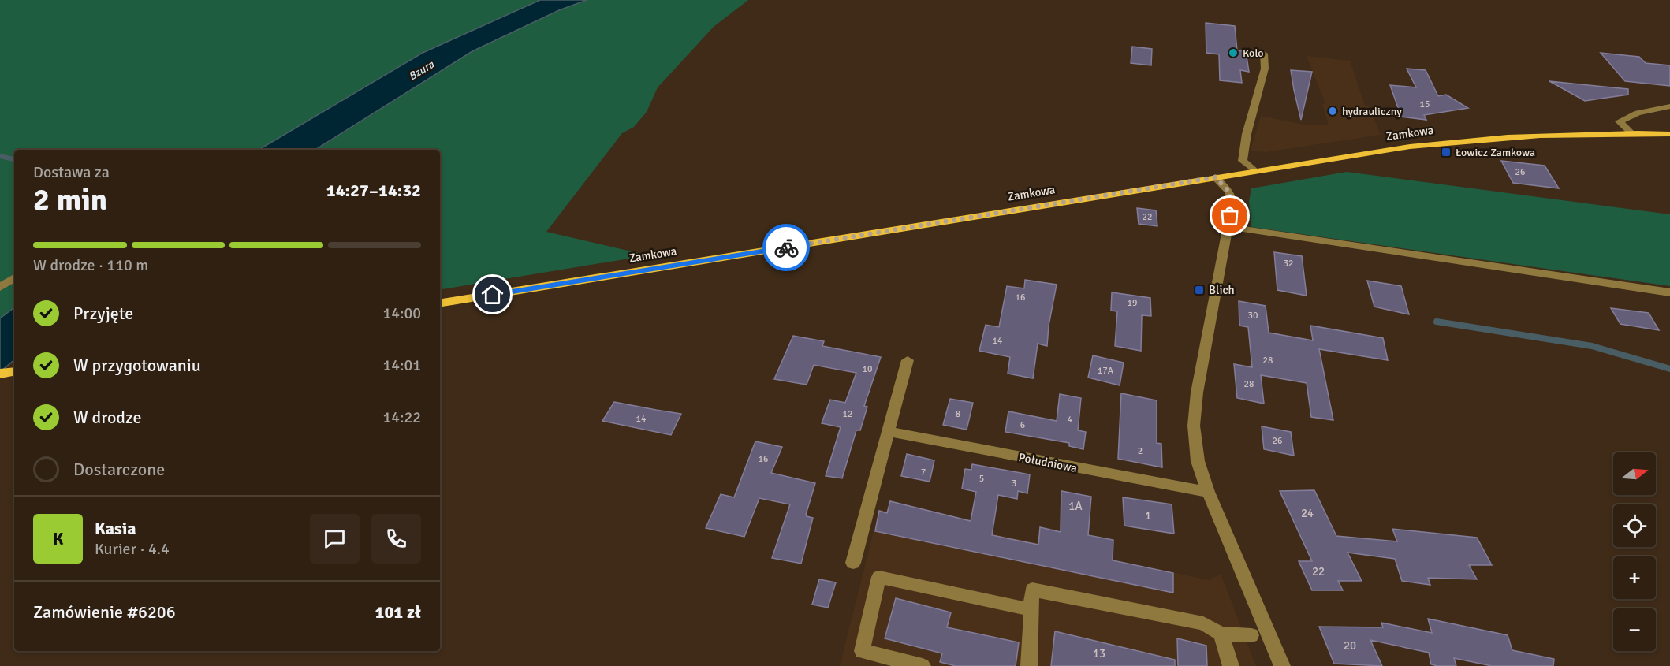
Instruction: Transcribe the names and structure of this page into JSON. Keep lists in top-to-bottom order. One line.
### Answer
{"streets":{"main road":["Zamkowa"],"street":["Południowa"]},"water":["Bzura"],"places":{"other":["Kolo","hydrauliczny"],"transit":["Łowicz Zamkowa","Blich"]},"house_numbers":["15","26","22","32","16","19","30","14","28","10","17A","28","12","8","14","4","6","26","2","16","7","5","3","1A","24","1","22","20","13"],"north":"right","page":{"heading":["2 min","Dostawa za","14:27–14:32"],"panel":["Kasia","Kurier · 4.4","Zamówienie #6206","101 zł"],"bar":"W drodze · 110 m","list":[["Przyjęte","14:00"],["W przygotowaniu","14:01"],["W drodze","14:22"],"Dostarczone"],"map_buttons":["+","−"],"round":"K"}}
